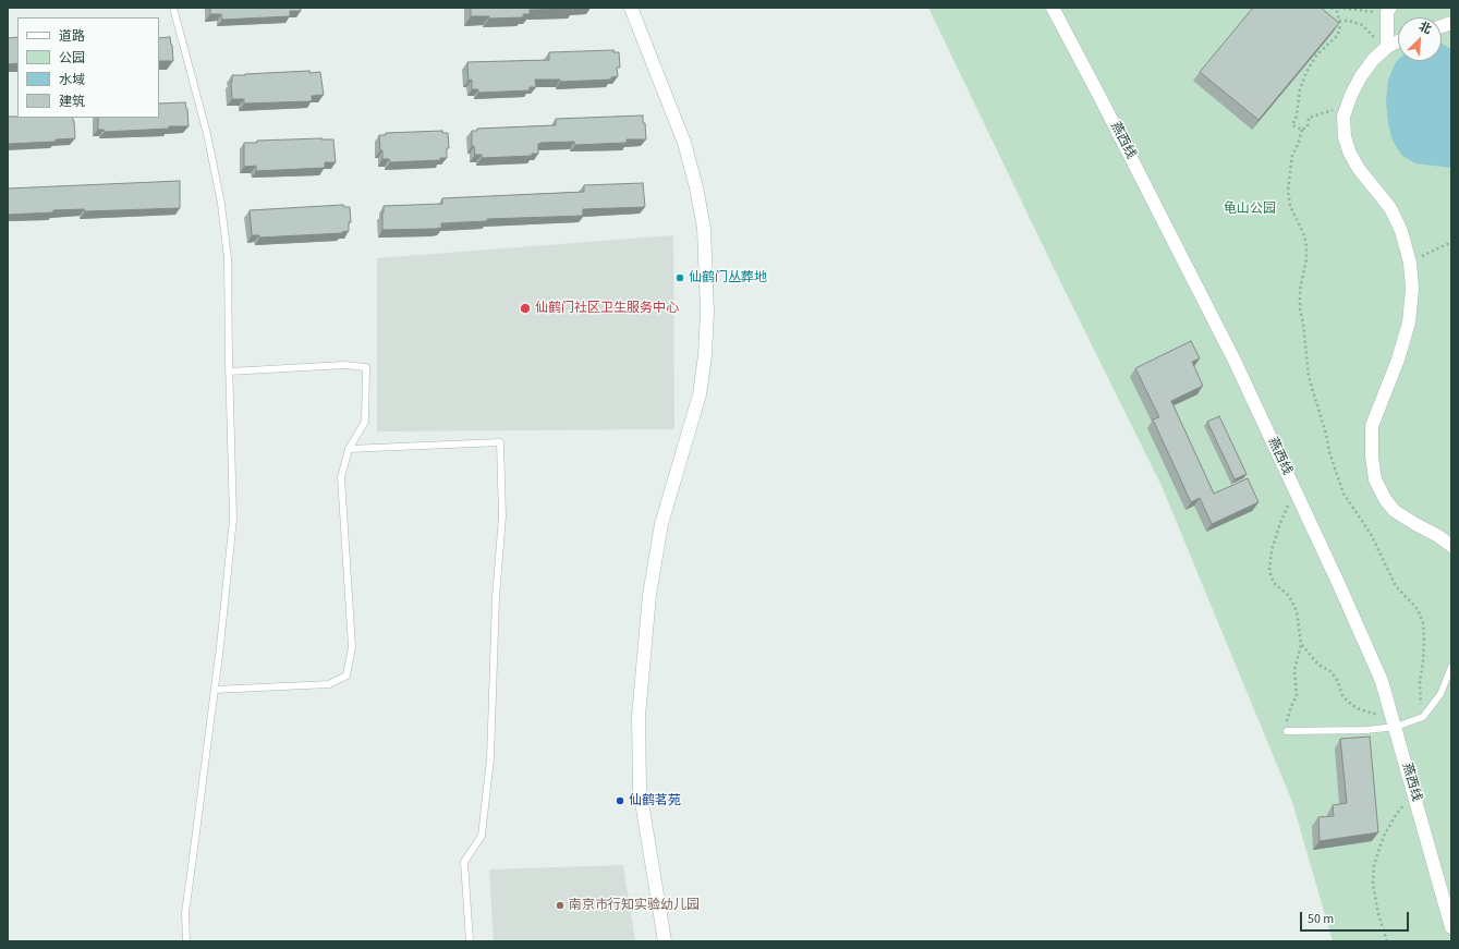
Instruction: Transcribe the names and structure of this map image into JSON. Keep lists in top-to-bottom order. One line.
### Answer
{"streets":{"street":["燕西线"]},"parks":["龟山公园"],"places":["仙鹤门丛葬地","仙鹤门社区卫生服务中心","仙鹤茗苑","南京市行知实验幼儿园"],"legend":["道路","公园","水域","建筑"],"scale_bar":"50 m","north":"top right"}
